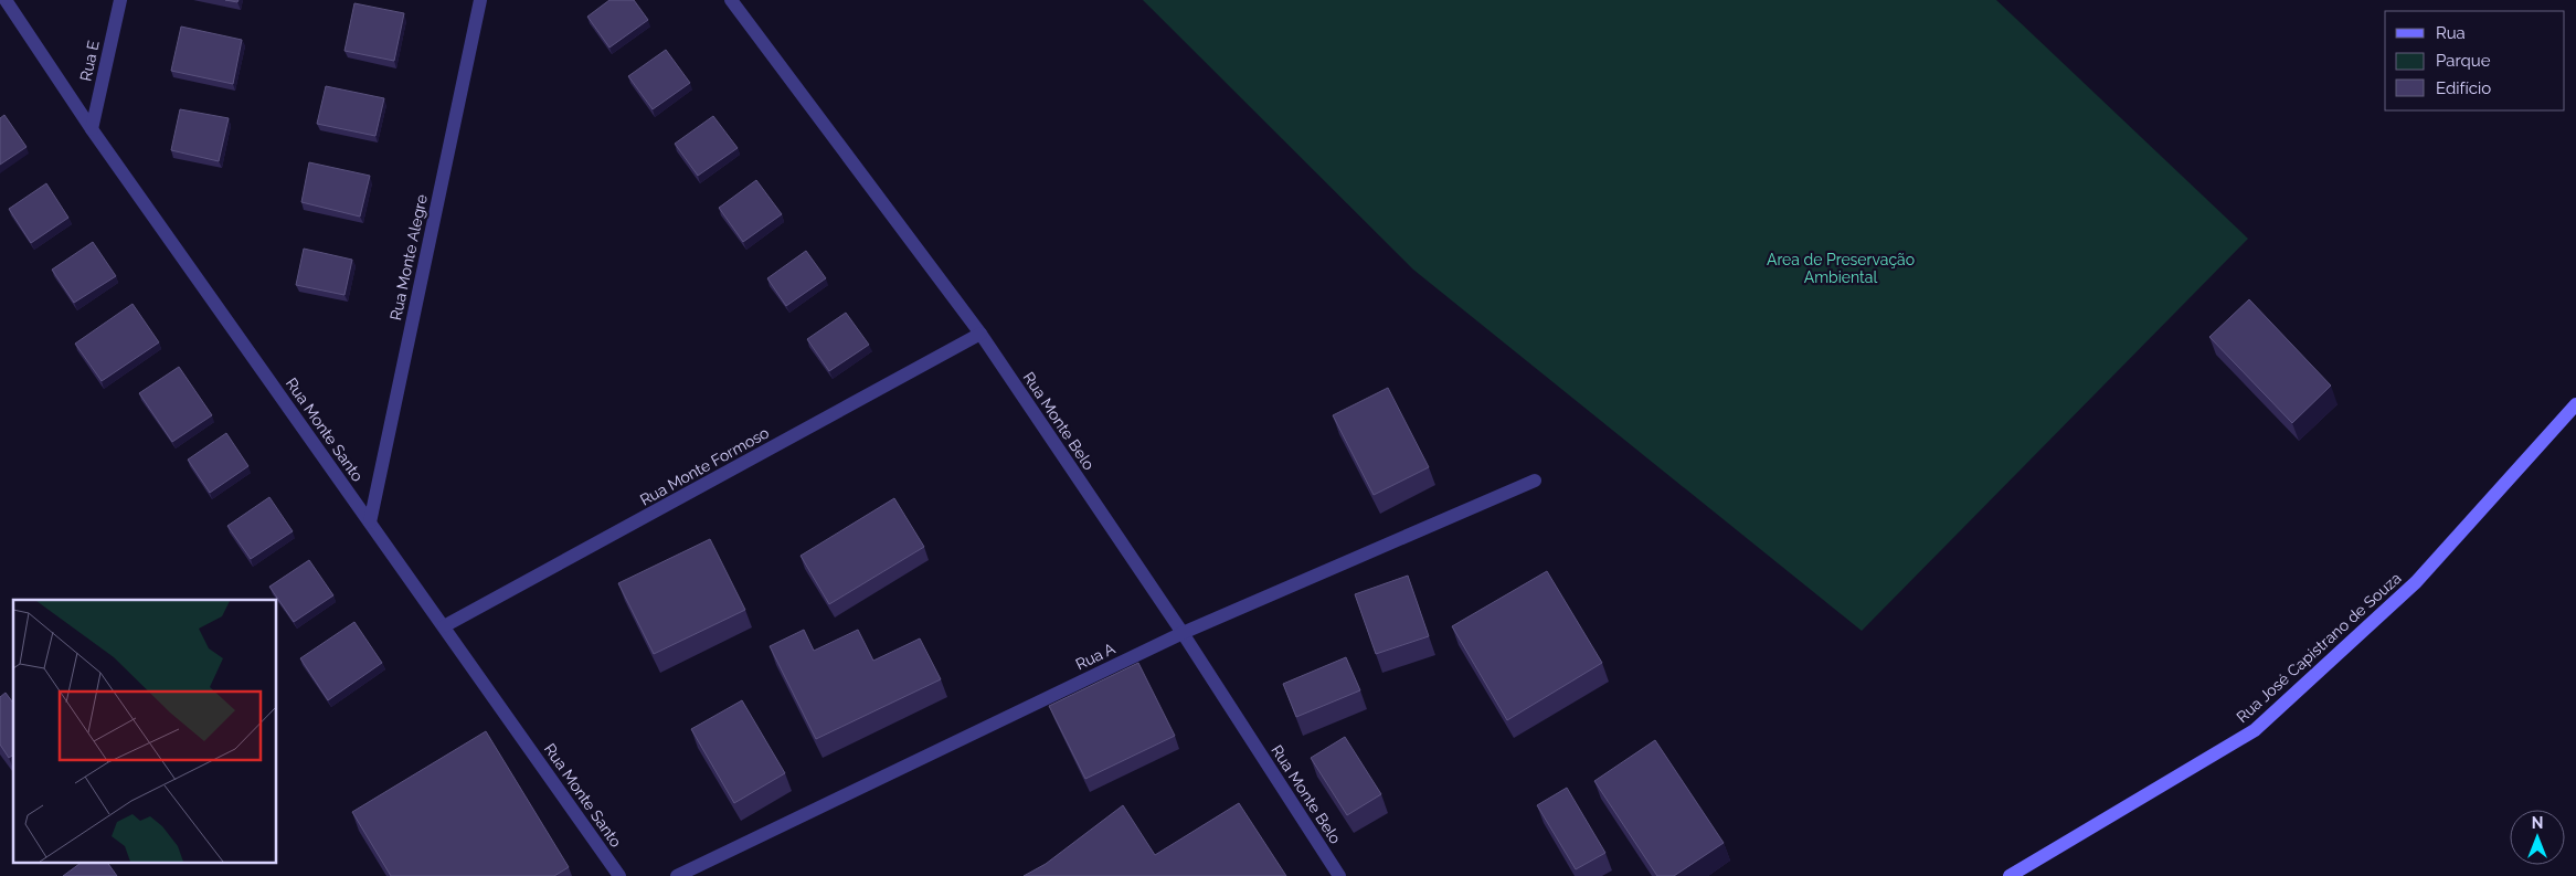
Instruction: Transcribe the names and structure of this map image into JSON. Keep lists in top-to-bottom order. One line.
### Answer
{"streets":{"main road":["Rua José Capistrano de Souza"],"street":["Rua E","Rua Monte Alegre","Rua Monte Belo","Rua Monte Santo","Rua Monte Formoso","Rua A"]},"crossings":[["Rua E","Rua Monte Santo"],["Rua Monte Alegre","Rua Monte Santo"],["Rua Monte Belo","Rua Monte Formoso"],["Rua Monte Belo","Rua A"],["Rua Monte Santo","Rua Monte Formoso"]],"parks":["Area de Preservação Ambiental"],"legend":["Rua","Parque","Edifício"],"north":"top"}
